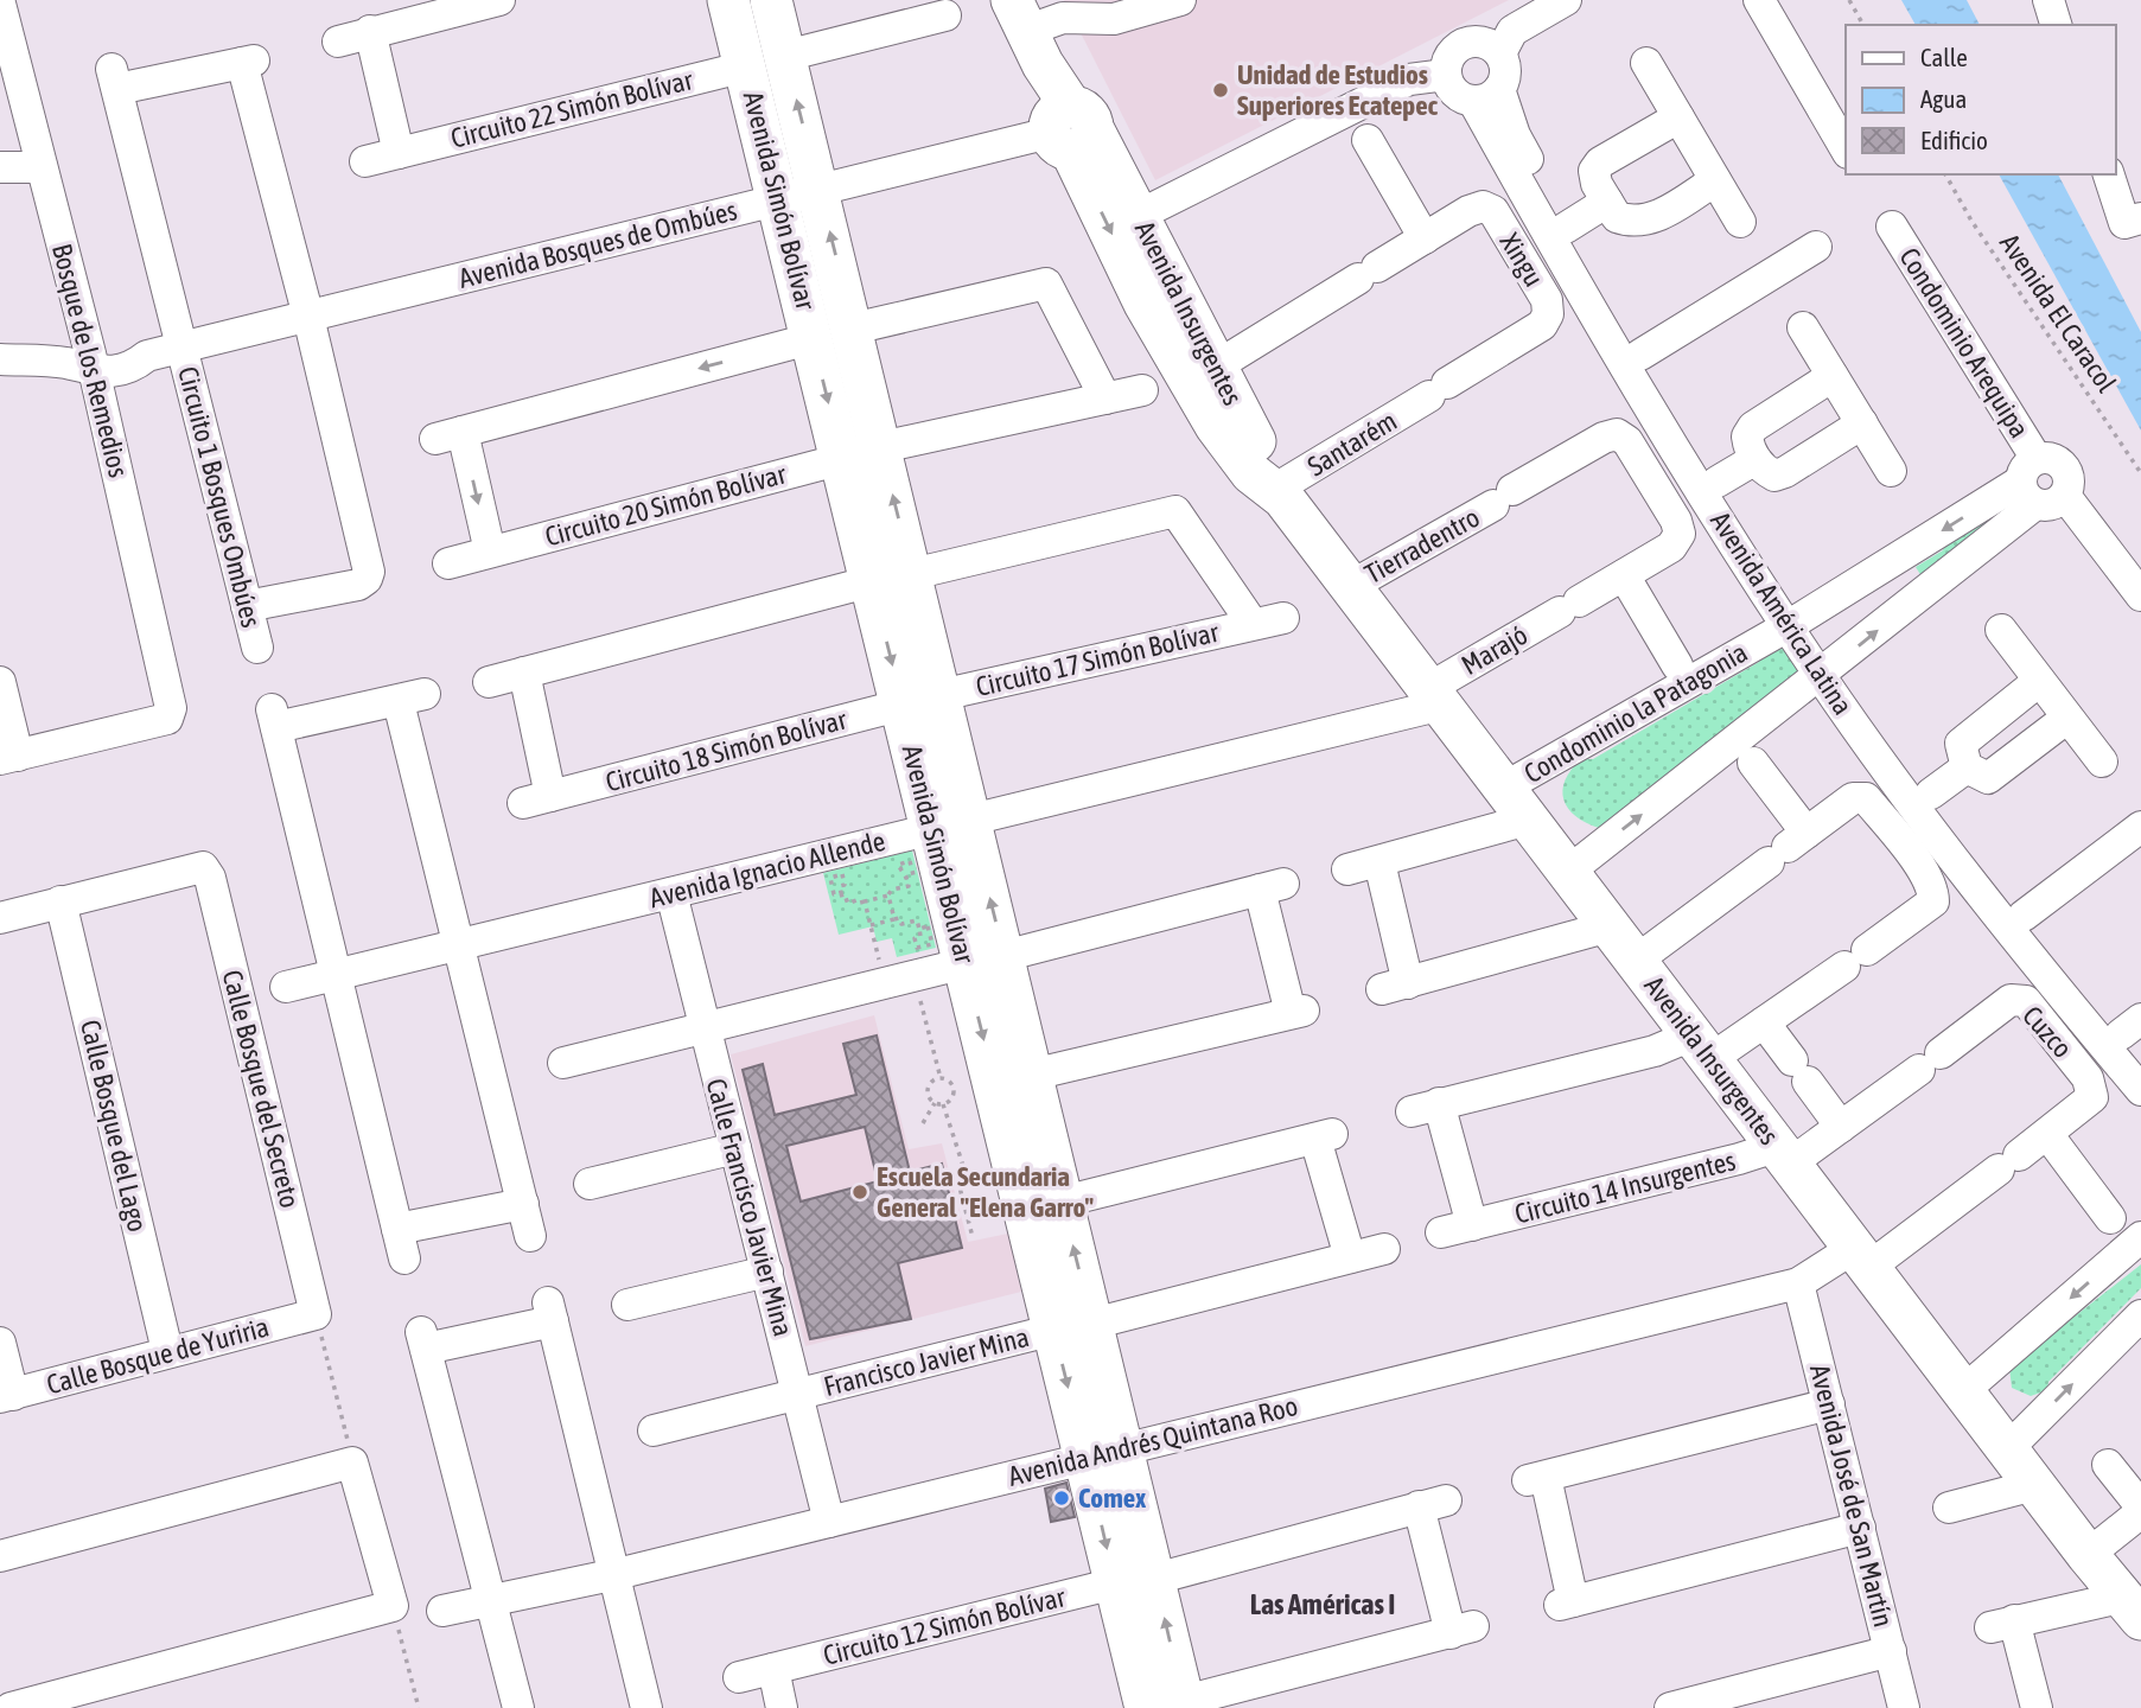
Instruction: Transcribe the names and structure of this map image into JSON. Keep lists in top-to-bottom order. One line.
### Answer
{"streets":{"main road":["Avenida Simón Bolívar","Avenida Insurgentes"],"street":["Circuito 22 Simón Bolívar","Avenida Bosques de Ombúes","Xingu","Condominio Arequipa","Bosque de los Remedios","Santarém","Circuito 1 Bosques Ombúes","Circuito 20 Simón Bolívar","Tierradentro","Avenida América Latina","Marajó","Circuito 17 Simón Bolívar","Condominio la Patagonia","Circuito 18 Simón Bolívar","Avenida Ignacio Allende","Cuzco","Calle Bosque del Secreto","Calle Bosque del Lago","Circuito 14 Insurgentes","Calle Francisco Javier Mina","Calle Bosque de Yuriria","Francisco Javier Mina","Avenida Andrés Quintana Roo","Avenida José de San Martín","Circuito 12 Simón Bolívar"],"path":["Avenida El Caracol"]},"crossings":[["Circuito 22 Simón Bolívar","Avenida Simón Bolívar"],["Avenida Simón Bolívar","Avenida Bosques de Ombúes"],["Avenida Simón Bolívar","Circuito 20 Simón Bolívar"],["Avenida Simón Bolívar","Circuito 17 Simón Bolívar"],["Avenida Simón Bolívar","Circuito 18 Simón Bolívar"],["Avenida Simón Bolívar","Avenida Ignacio Allende"],["Avenida Simón Bolívar","Francisco Javier Mina"],["Avenida Simón Bolívar","Avenida Andrés Quintana Roo"],["Avenida Simón Bolívar","Circuito 12 Simón Bolívar"],["Avenida Bosques de Ombúes","Avenida Insurgentes"],["Avenida Bosques de Ombúes","Bosque de los Remedios"],["Avenida Bosques de Ombúes","Circuito 1 Bosques Ombúes"],["Xingu","Avenida Insurgentes"],["Xingu","Santarém"],["Avenida Insurgentes","Santarém"],["Avenida Insurgentes","Tierradentro"],["Avenida Insurgentes","Marajó"],["Avenida Insurgentes","Condominio la Patagonia"],["Avenida Insurgentes","Avenida Ignacio Allende"],["Avenida Insurgentes","Cuzco"],["Avenida Insurgentes","Circuito 14 Insurgentes"],["Avenida Insurgentes","Avenida Andrés Quintana Roo"],["Condominio Arequipa","Condominio la Patagonia"],["Tierradentro","Marajó"],["Avenida América Latina","Condominio la Patagonia"],["Marajó","Avenida Ignacio Allende"],["Circuito 17 Simón Bolívar","Circuito 18 Simón Bolívar"],["Avenida Ignacio Allende","Calle Francisco Javier Mina"],["Cuzco","Circuito 14 Insurgentes"],["Cuzco","Avenida Andrés Quintana Roo"],["Calle Bosque del Secreto","Calle Bosque del Lago"],["Calle Bosque del Secreto","Calle Bosque de Yuriria"],["Calle Bosque del Lago","Calle Bosque de Yuriria"],["Calle Francisco Javier Mina","Francisco Javier Mina"],["Calle Francisco Javier Mina","Avenida Andrés Quintana Roo"],["Avenida Andrés Quintana Roo","Avenida José de San Martín"]],"districts":["Las Américas I"],"places":["Unidad de Estudios Superiores Ecatepec","Escuela Secundaria General \"Elena Garro\"","Comex"],"legend":["Calle","Agua","Edificio"]}
